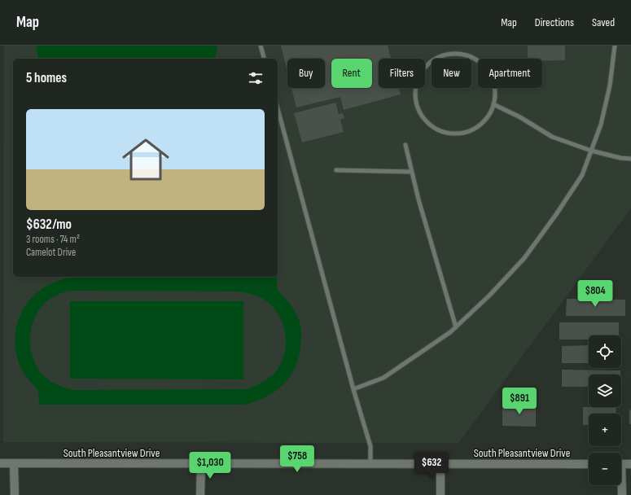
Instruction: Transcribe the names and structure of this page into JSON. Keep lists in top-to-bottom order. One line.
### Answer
{"streets":{"street":["South Pleasantview Drive"]},"page":{"header":"Map","nav":["Map","Directions","Saved"],"chip":["Buy","Rent","Filters","New","Apartment"],"heading":"5 homes","list":[{"name":"$632/mo","note":"3 rooms · 74 m² · Camelot Drive"}],"price":["$804","$891","$758","$1,030","$632"],"map_buttons":["+","−"]}}
